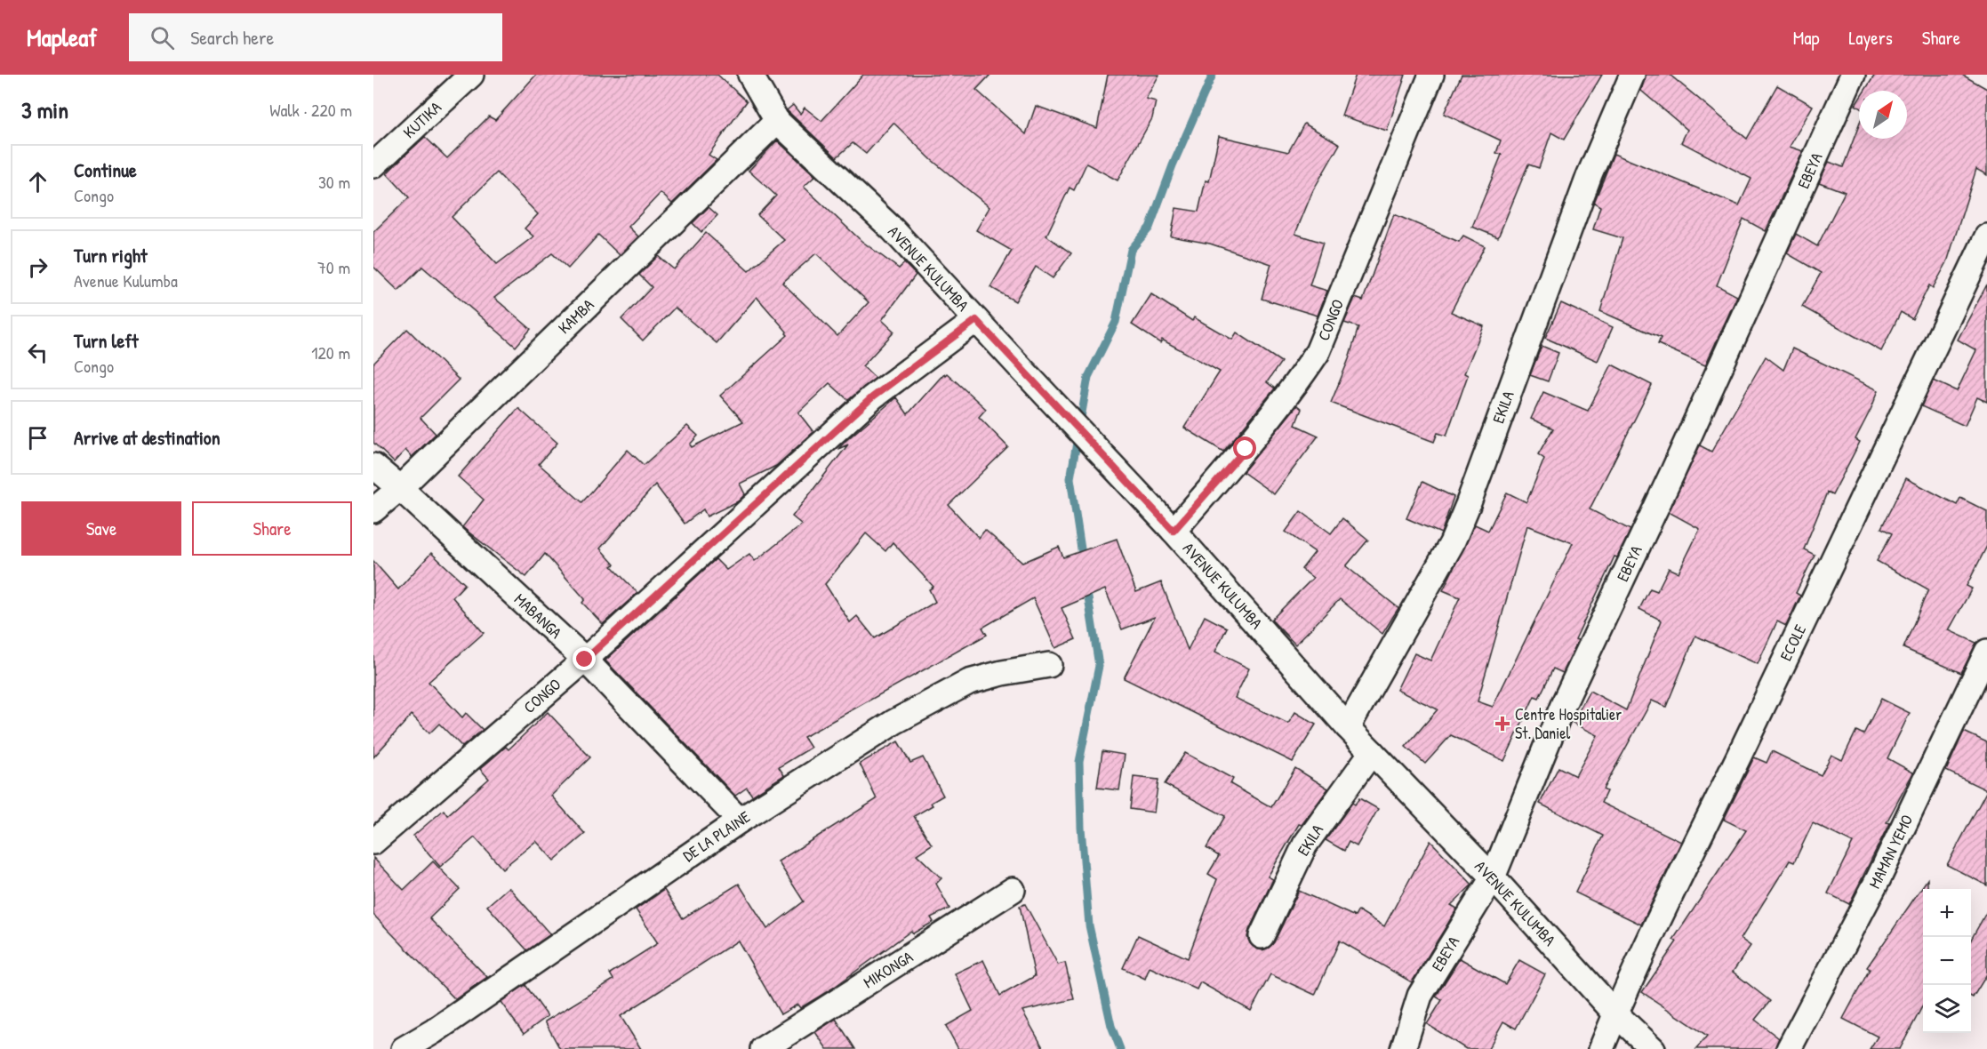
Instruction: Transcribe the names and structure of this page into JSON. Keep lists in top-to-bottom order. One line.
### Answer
{"streets":{"street":["KUTIKA","EBEYA","AVENUE KULUMBA","KAMBA","CONGO","EKILA","MABANGA","ECOLE","DE LA PLAINE","MAMAN YEMO","MIKONGA"]},"crossings":[["EBEYA","AVENUE KULUMBA"],["AVENUE KULUMBA","KAMBA"],["AVENUE KULUMBA","CONGO"],["AVENUE KULUMBA","EKILA"],["AVENUE KULUMBA","ECOLE"],["KAMBA","MABANGA"],["CONGO","MABANGA"],["MABANGA","DE LA PLAINE"]],"places":{"health":["Centre Hospitalier St. Daniel"]},"north":"top right","page":{"header":"Mapleaf","search":"Search here","nav":["Map","Layers","Share"],"heading":["3 min","Walk · 220 m"],"list":[["Continue","Congo","30 m"],["Turn right","Avenue Kulumba","70 m"],["Turn left","Congo","120 m"],"Arrive at destination"],"buttons":["Save","Share"],"map_buttons":["+","−"]}}
